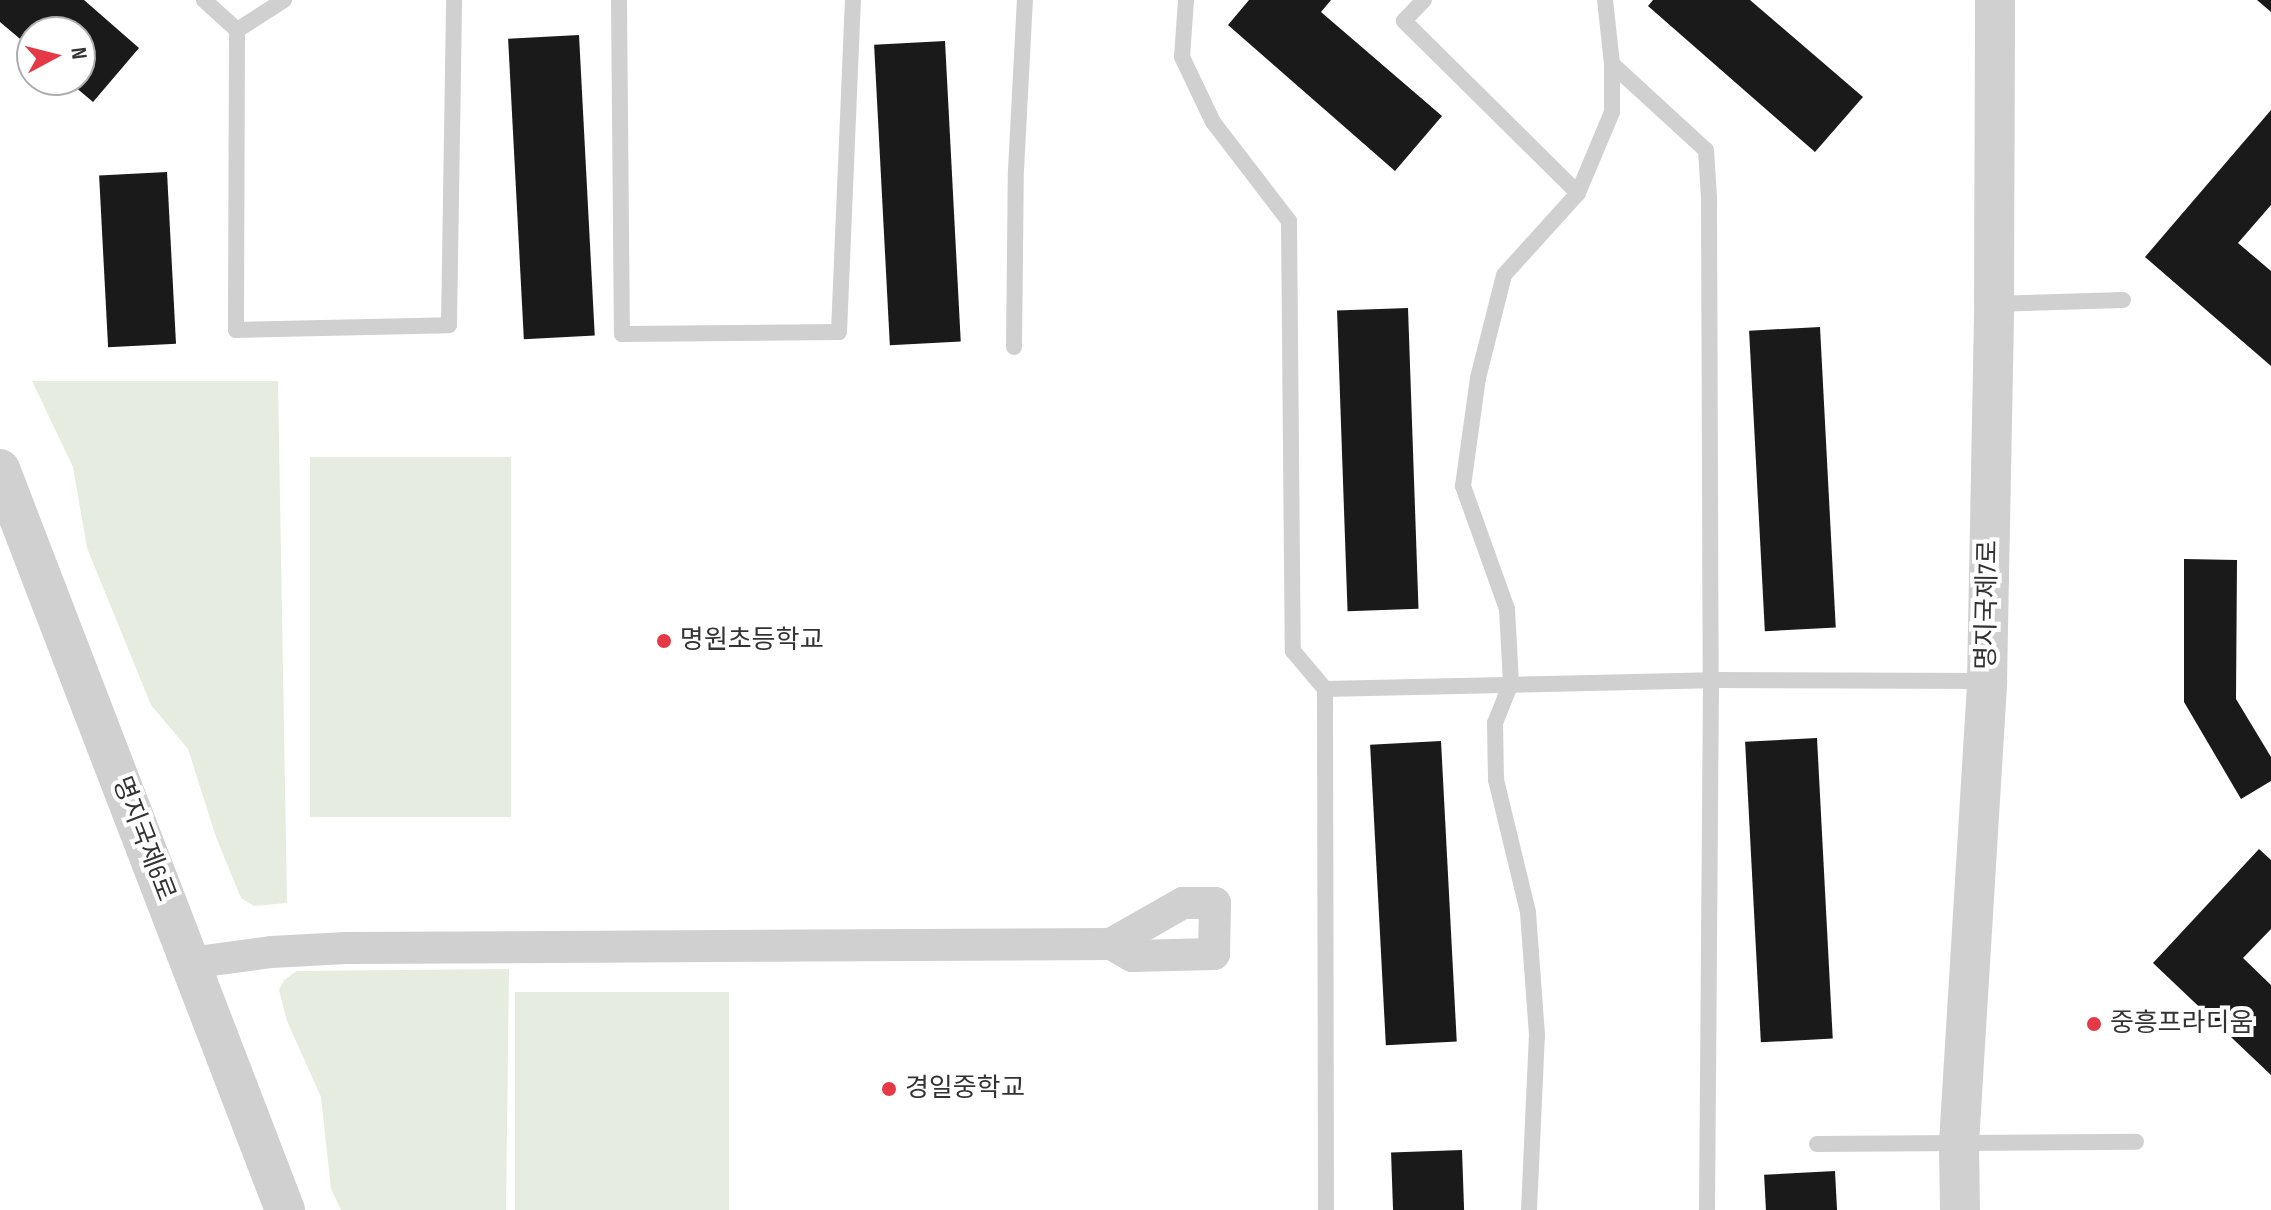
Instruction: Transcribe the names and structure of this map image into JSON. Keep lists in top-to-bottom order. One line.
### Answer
{"streets":{"street":["명지국제7로","명지국제6로"]},"places":["명원초등학교","중흥프라디움","경일중학교"],"north":"right"}
